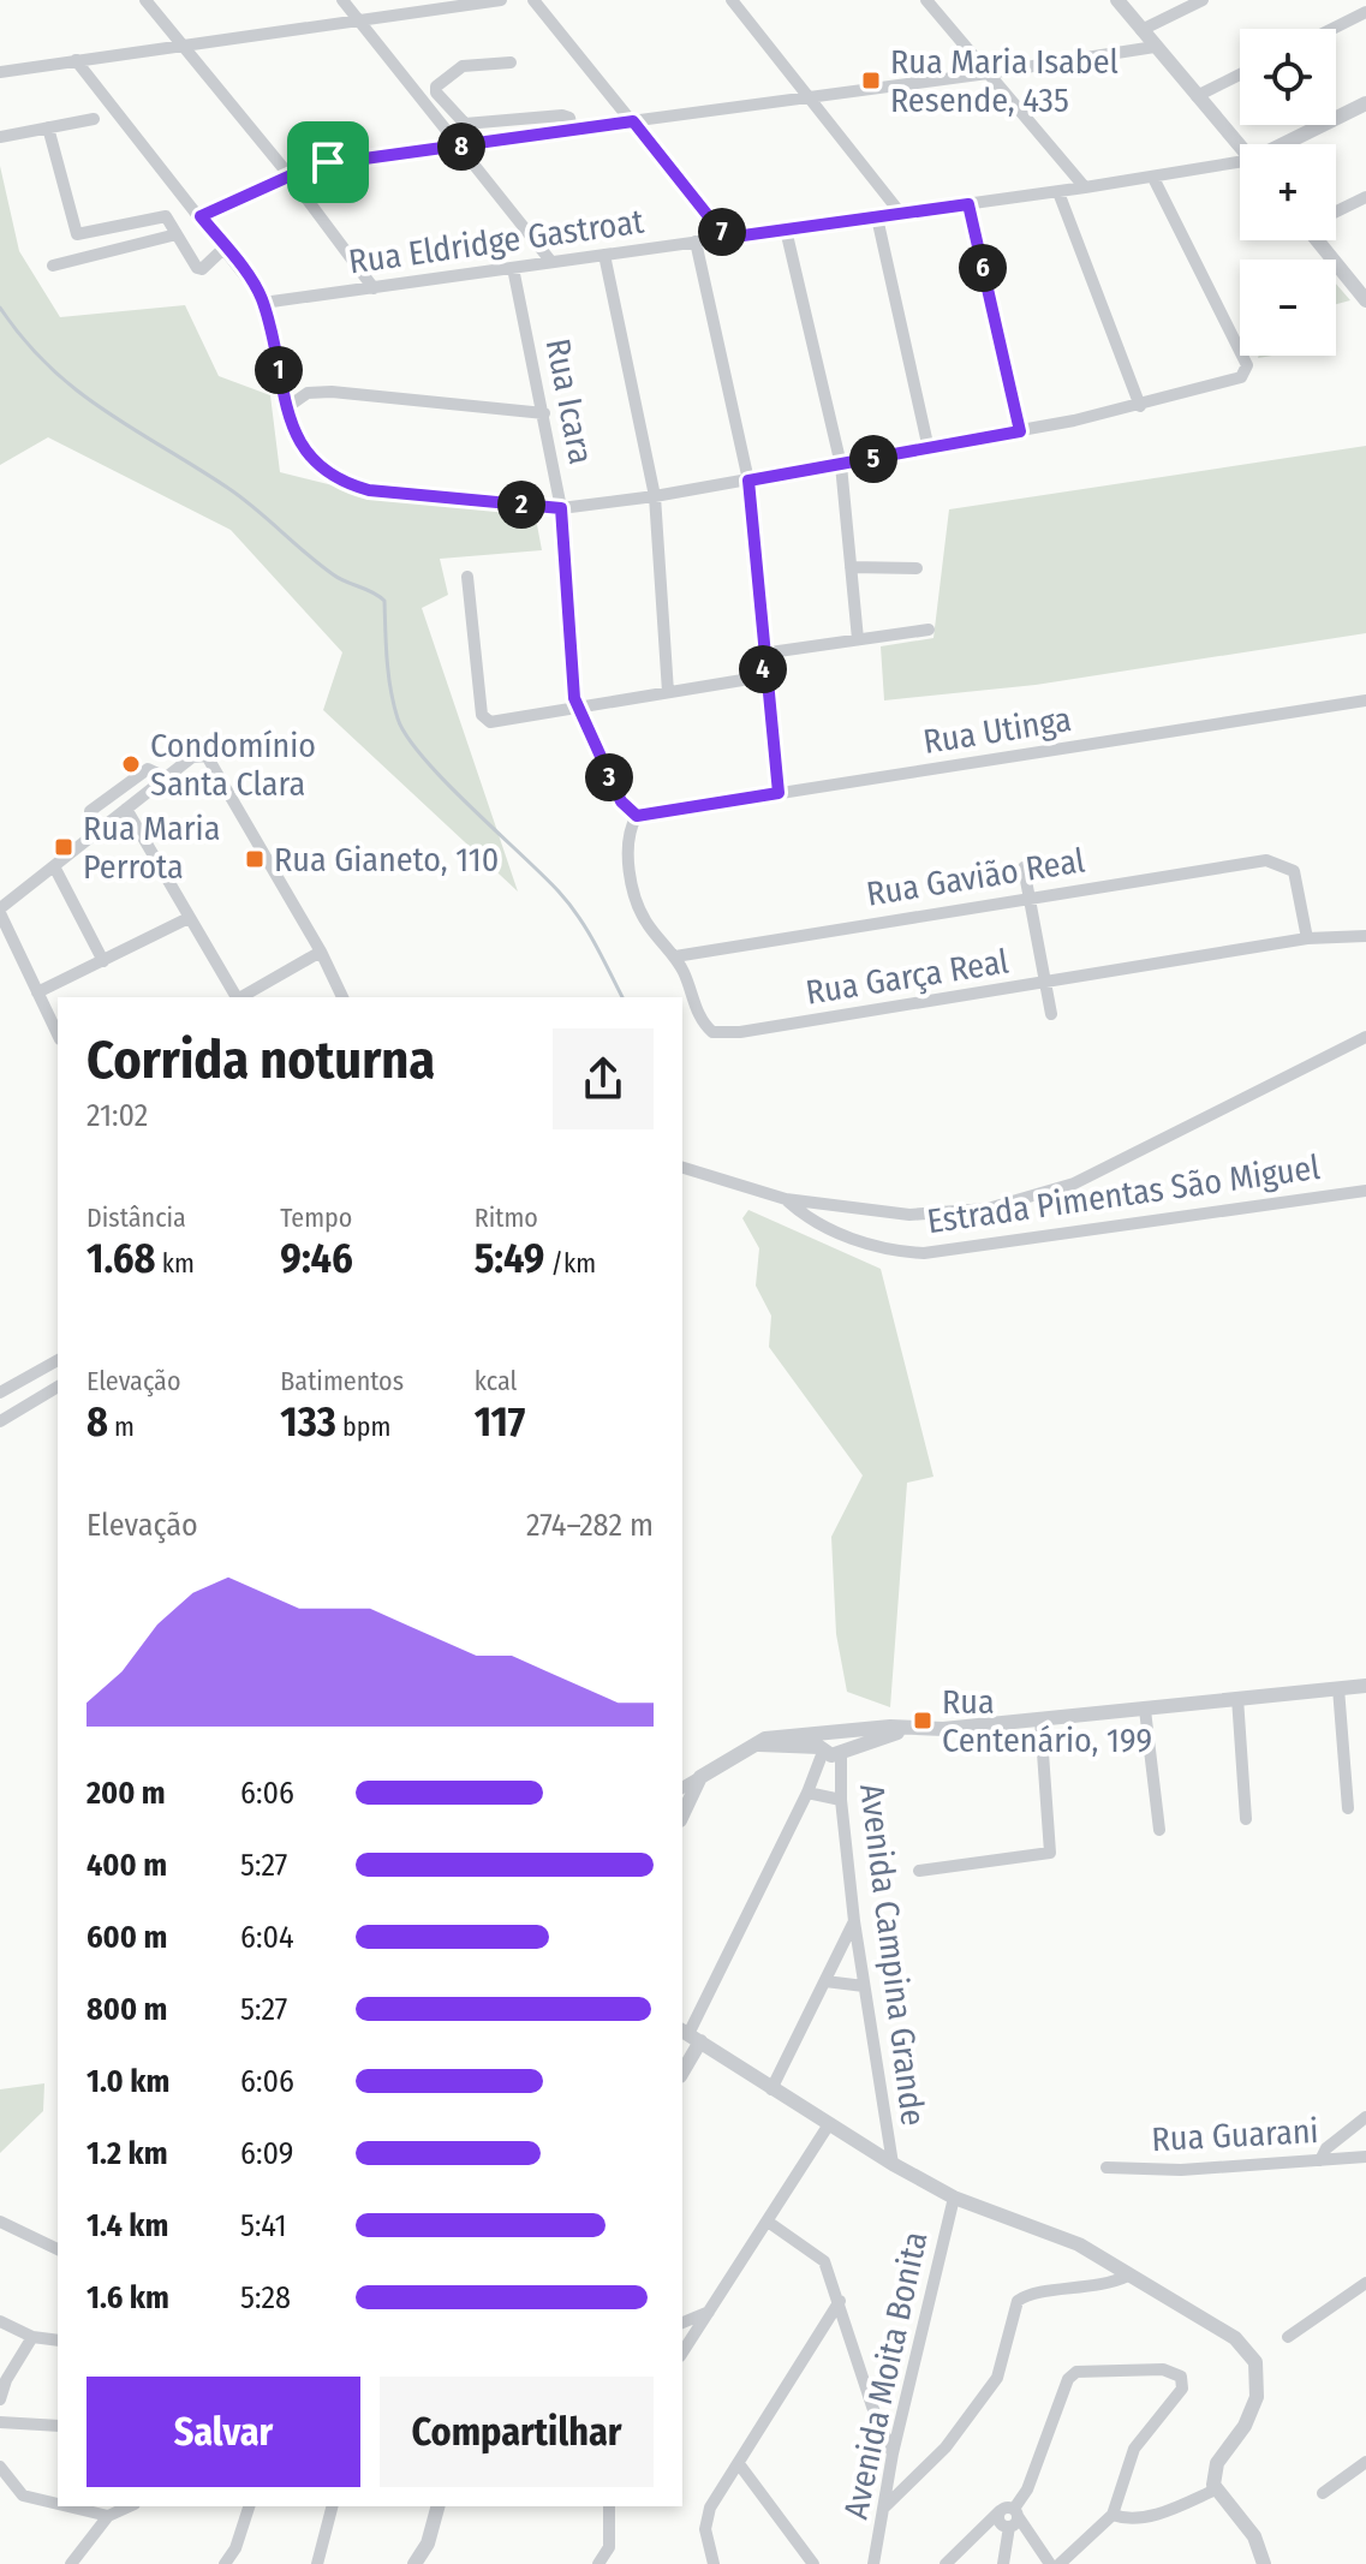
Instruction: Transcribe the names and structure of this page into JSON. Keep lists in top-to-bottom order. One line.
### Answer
{"streets":{"street":["Rua Eldridge Gastroat","Rua Icara","Rua Utinga","Rua Gavião Real","Rua Garça Real","Estrada Pimentas São Miguel","Avenida Campina Grande","Rua Guarani","Avenida Moita Bonita"]},"crossings":[["Rua Eldridge Gastroat","Rua Icara"],["Rua Icara","Rua Utinga"],["Rua Icara","Rua Garça Real"],["Rua Utinga","Rua Garça Real"],["Rua Gavião Real","Rua Garça Real"]],"places":{"transit":["Rua Maria Isabel Resende, 435","Rua Maria Perrota","Rua Gianeto, 110","Rua Centenário, 199"],"other":["Condomínio Santa Clara"]},"page":{"map_buttons":["+","−"],"pins":["8","7","6","1","5","2","4","3"],"heading":["Corrida noturna","21:02"],"stats":[["Distância","1.68 km"],["Tempo","9:46"],["Ritmo","5:49 /km"],["Elevação","8 m"],["Batimentos","133 bpm"],["kcal","117"]],"chart":["Elevação","274–282 m"],"list":[{"name":"200 m","note":"6:06"},{"name":"400 m","note":"5:27"},{"name":"600 m","note":"6:04"},{"name":"800 m","note":"5:27"},{"name":"1.0 km","note":"6:06"},{"name":"1.2 km","note":"6:09"},{"name":"1.4 km","note":"5:41"},{"name":"1.6 km","note":"5:28"}],"buttons":["Salvar","Compartilhar"]}}
